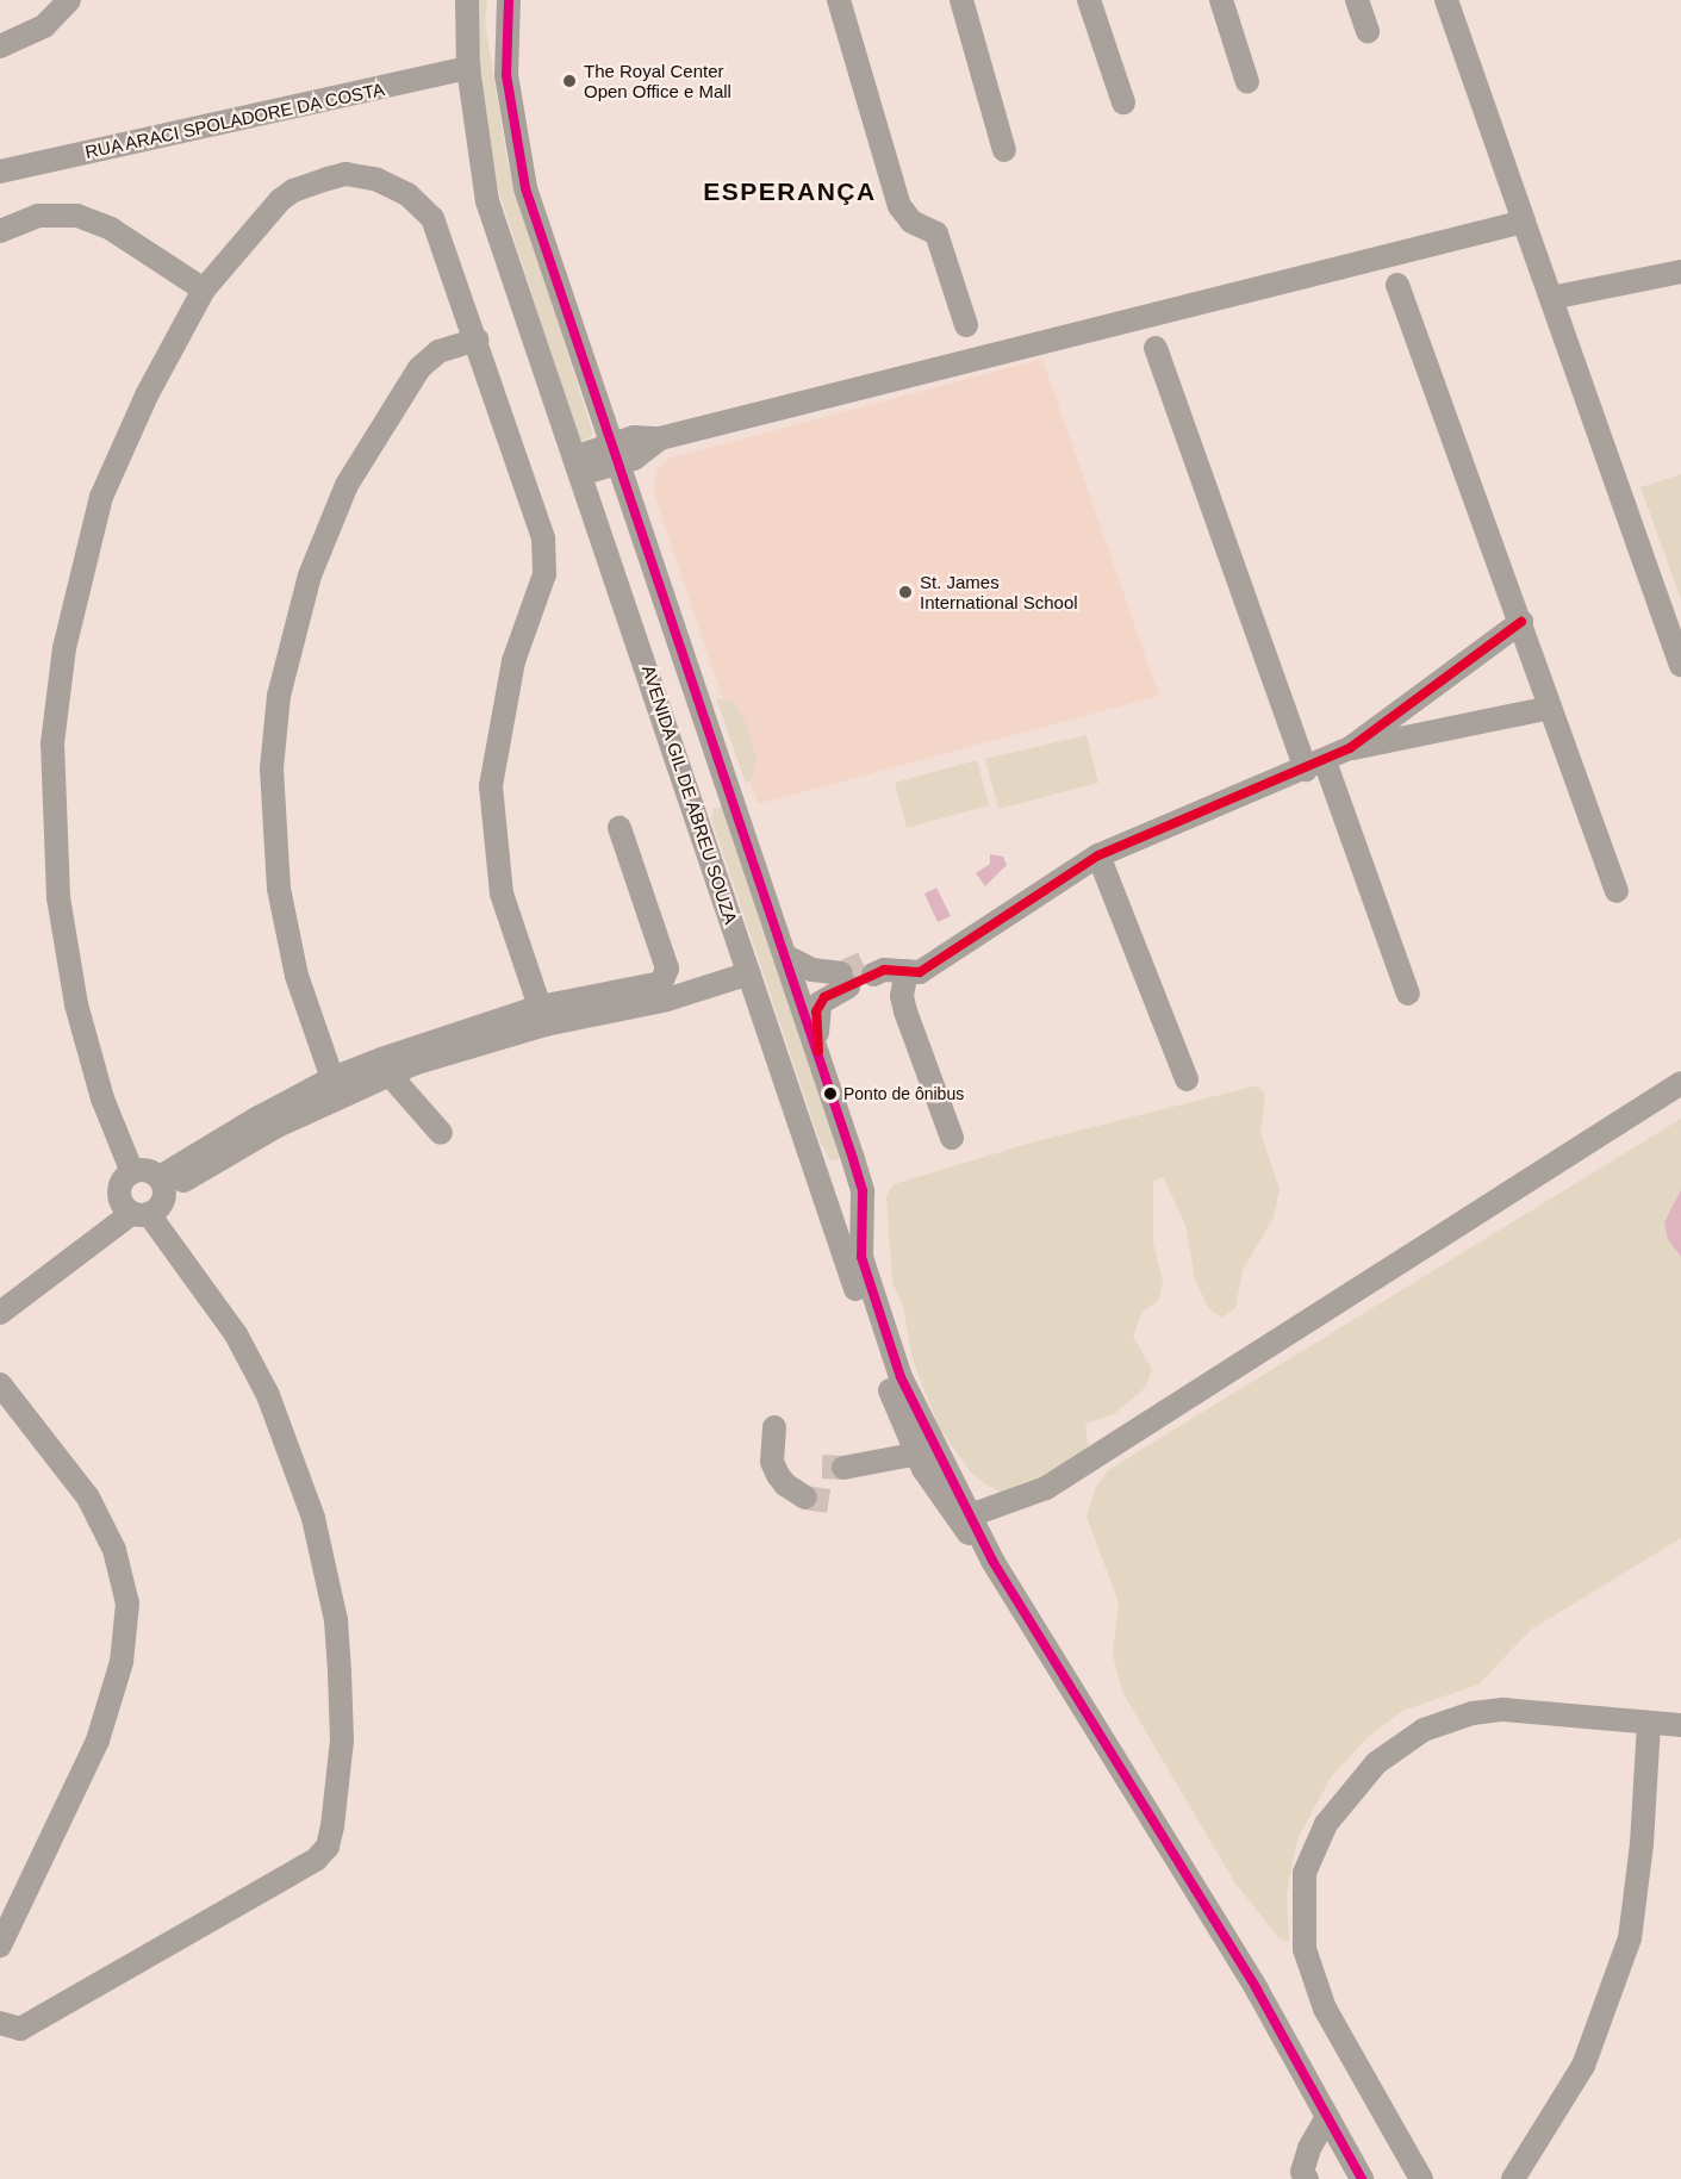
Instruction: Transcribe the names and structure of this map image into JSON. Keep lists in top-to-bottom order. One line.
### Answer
{"streets":{"street":["RUA ARACI SPOLADORE DA COSTA","AVENIDA GIL DE ABREU SOUZA"]},"crossings":[["RUA ARACI SPOLADORE DA COSTA","AVENIDA GIL DE ABREU SOUZA"]],"districts":["ESPERANÇA"],"places":["The Royal Center Open Office e Mall","St. James International School","Ponto de ônibus"]}
